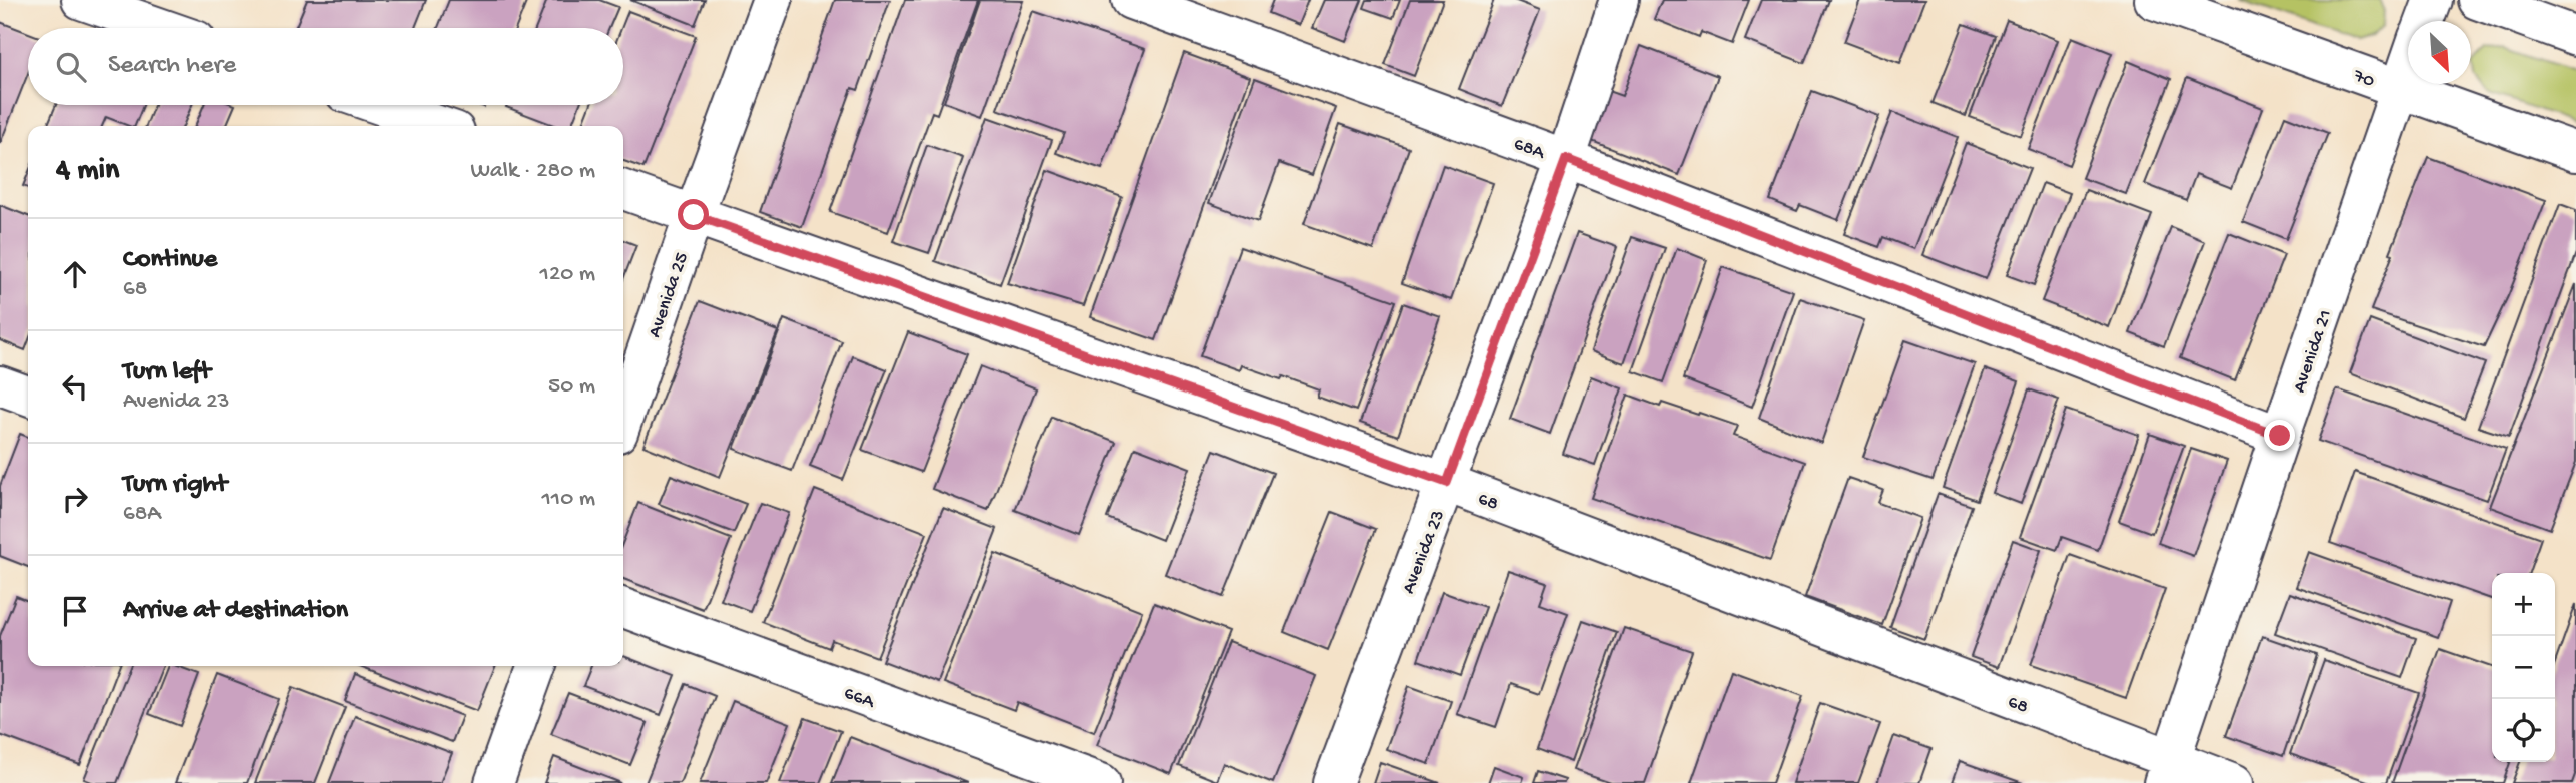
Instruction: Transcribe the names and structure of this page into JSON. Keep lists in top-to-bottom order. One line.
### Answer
{"streets":{"street":["70","68A","Avenida 25","Avenida 21","68","Avenida 23","66A"]},"crossings":[["70","Avenida 21"],["68A","Avenida 21"],["68A","Avenida 23"],["Avenida 25","68"],["Avenida 21","68"],["68","Avenida 23"]],"north":"bottom right","page":{"search":"Search here","heading":["4 min","Walk · 280 m"],"list":[["Continue","68","120 m"],["Turn left","Avenida 23","50 m"],["Turn right","68A","110 m"],"Arrive at destination"],"map_buttons":["+","−"]}}
